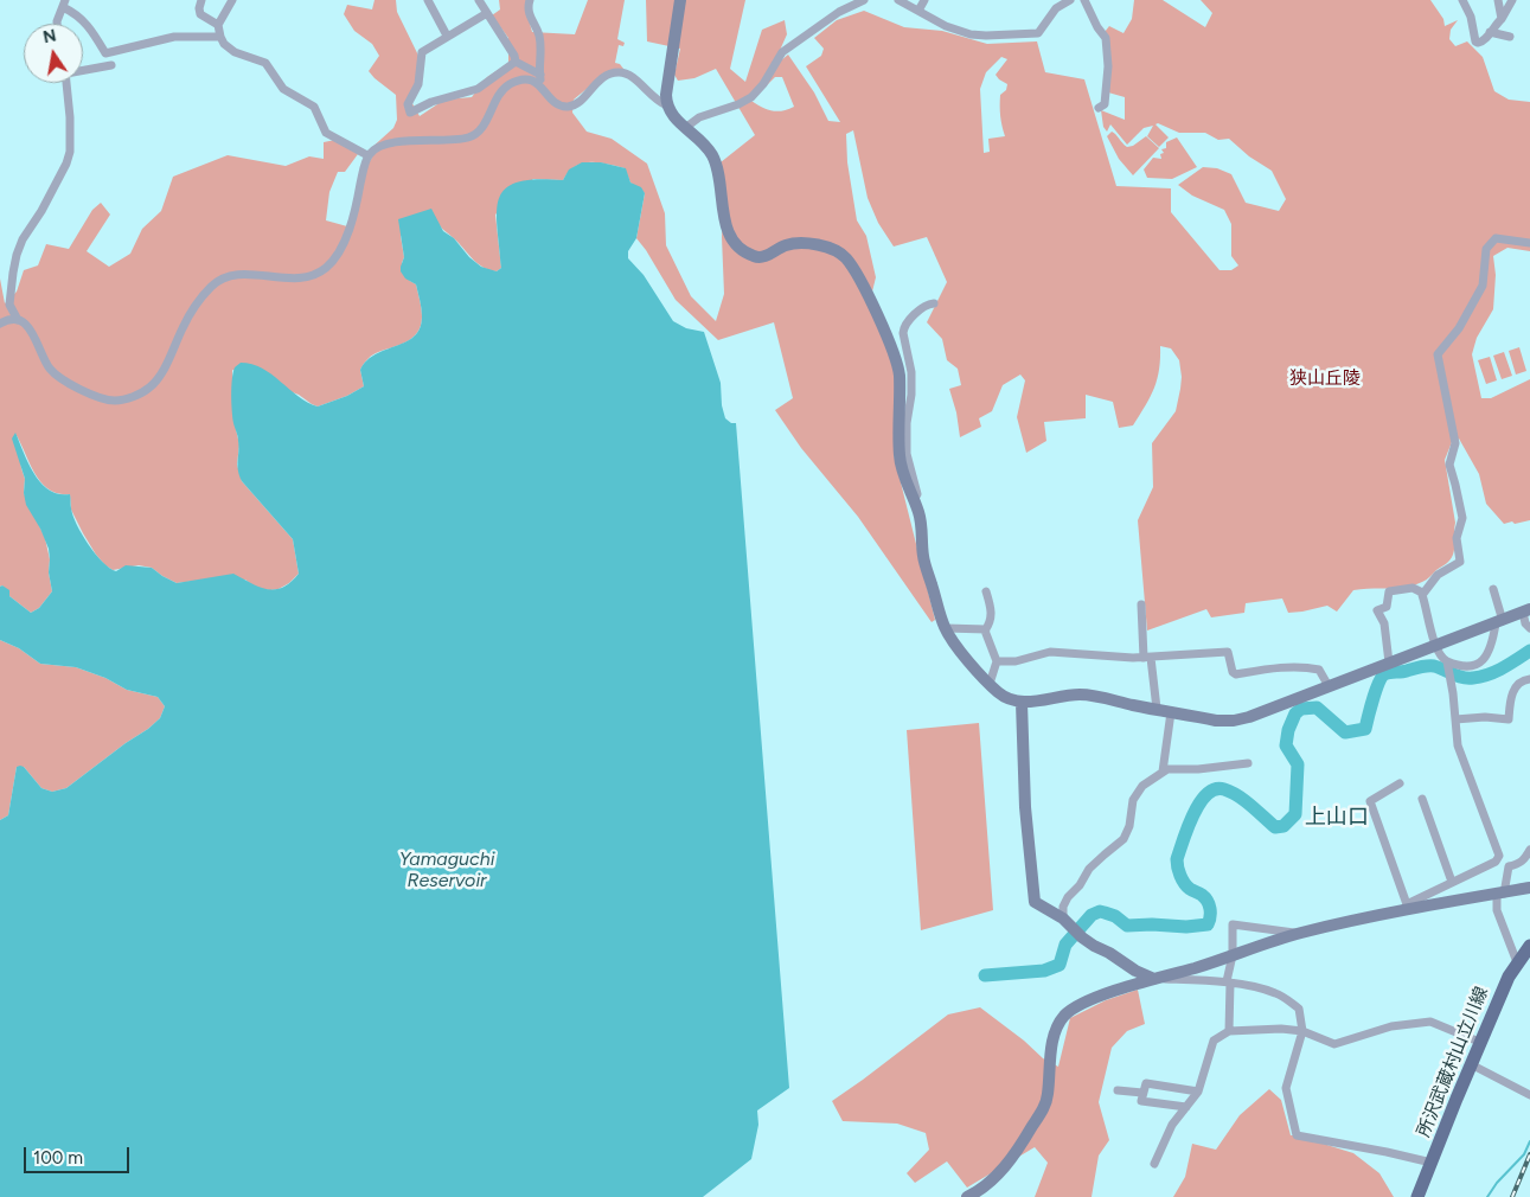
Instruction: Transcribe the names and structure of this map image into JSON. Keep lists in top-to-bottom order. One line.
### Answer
{"streets":{"main road":["所沢武蔵村山立川線"]},"districts":["上山口"],"water":["Yamaguchi Reservoir"],"parks":["狭山丘陵"],"scale_bar":"100 m","north":"top"}
